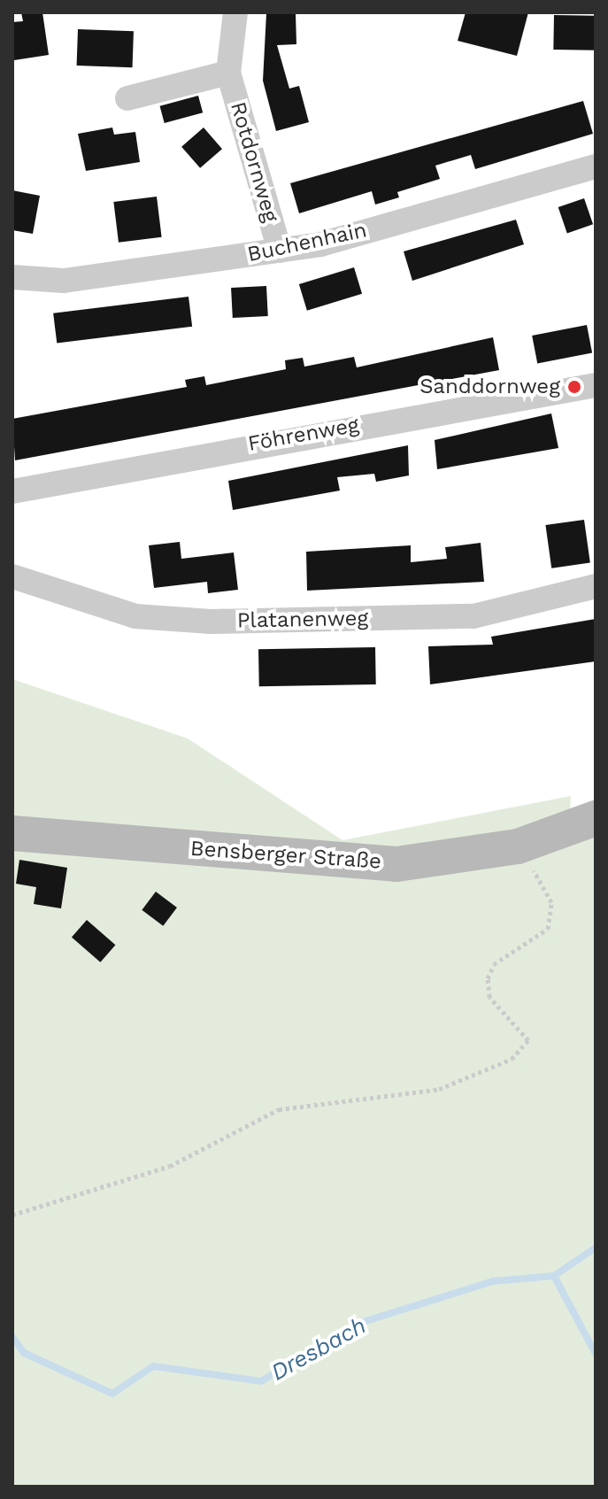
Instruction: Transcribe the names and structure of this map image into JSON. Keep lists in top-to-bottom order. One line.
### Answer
{"streets":{"main road":["Bensberger Straße"],"street":["Rotdornweg","Buchenhain","Föhrenweg","Platanenweg"]},"crossings":[["Rotdornweg","Buchenhain"]],"water":["Dresbach"],"places":["Sanddornweg"]}
